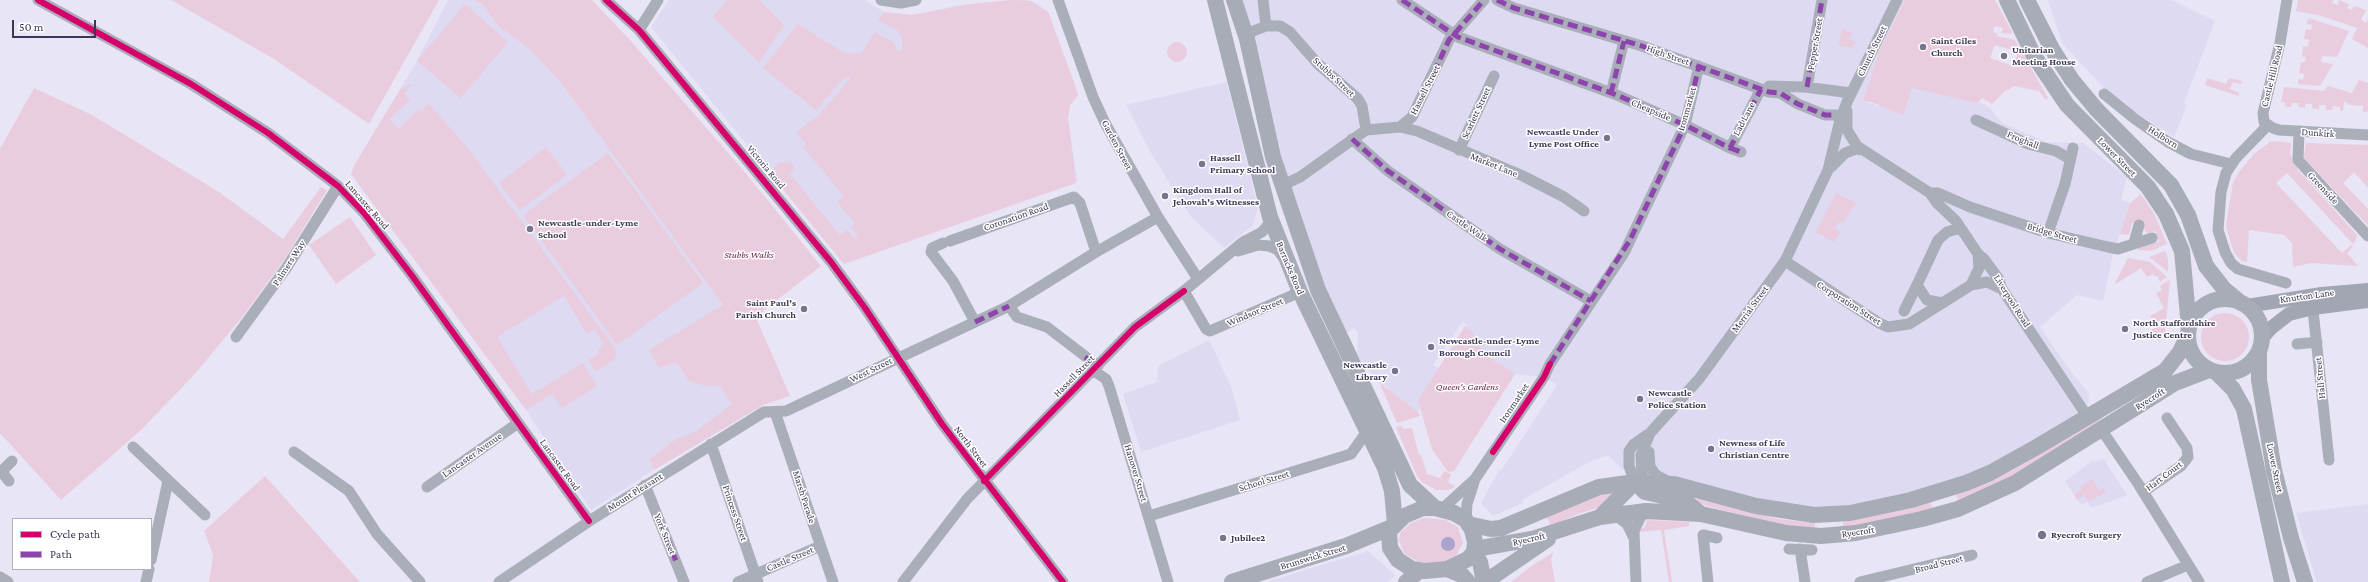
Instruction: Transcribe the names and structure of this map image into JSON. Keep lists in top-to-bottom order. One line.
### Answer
{"streets":{"highway":["Lower Street","Barracks Road","Ryecroft","Brunswick Street"],"main road":["Knutton Lane"],"street":["Pepper Street","Church Street","High Street","Castle Hill Road","Stubbs Street","Hassell Street","Ironmarket","Cheapside","Scarlett Street","Lad Lane","Dunkirk","Holborn","Froghall","Garden Street","Market Lane","Victoria Road","Greenside","Lancaster Road","Coronation Road","Castle Walk","Bridge Street","Palmers Way","Liverpool Road","Corporation Street","Merrial Street","Windsor Street","West Street","Hall Street","North Street","Lancaster Avenue","Hanover Street","Hart Court","School Street","Mount Pleasant","Marsh Parade","Princess Street","York Street","Castle Street","Broad Street"]},"crossings":[["Church Street","Merrial Street"],["High Street","Ironmarket"],["High Street","Lad Lane"],["Castle Hill Road","Dunkirk"],["Hassell Street","Garden Street"],["Hassell Street","Market Lane"],["Hassell Street","Barracks Road"],["Hassell Street","Windsor Street"],["Hassell Street","North Street"],["Hassell Street","Hanover Street"],["Ironmarket","Cheapside"],["Ironmarket","Lad Lane"],["Ironmarket","Castle Walk"],["Ironmarket","Barracks Road"],["Ironmarket","Ryecroft"],["Ironmarket","Brunswick Street"],["Cheapside","Lad Lane"],["Scarlett Street","Market Lane"],["Dunkirk","Greenside"],["Garden Street","West Street"],["Lower Street","Knutton Lane"],["Lower Street","Ryecroft"],["Victoria Road","West Street"],["Victoria Road","North Street"],["Lancaster Road","Palmers Way"],["Lancaster Road","Lancaster Avenue"],["Lancaster Road","Mount Pleasant"],["Coronation Road","West Street"],["Bridge Street","Liverpool Road"],["Barracks Road","Windsor Street"],["Barracks Road","Ryecroft"],["Barracks Road","School Street"],["Barracks Road","Brunswick Street"],["Knutton Lane","Hall Street"],["Knutton Lane","Ryecroft"],["Liverpool Road","Corporation Street"],["Liverpool Road","Ryecroft"],["Corporation Street","Merrial Street"],["Merrial Street","Ryecroft"],["West Street","North Street"],["West Street","Mount Pleasant"],["West Street","Marsh Parade"],["Ryecroft","Brunswick Street"],["Hanover Street","School Street"],["Mount Pleasant","Marsh Parade"],["Mount Pleasant","Princess Street"],["Mount Pleasant","York Street"],["Marsh Parade","Castle Street"],["Princess Street","Castle Street"]],"parks":["Stubbs Walks","Queen's Gardens"],"places":["Saint Giles Church","Unitarian Meeting House","Newcastle Under Lyme Post Office","Hassell Primary School","Kingdom Hall of Jehovah's Witnesses","Newcastle-under-Lyme School","Saint Paul's Parish Church","North Staffordshire Justice Centre","Newcastle-under-Lyme Borough Council","Newcastle Library","Newcastle Police Station","Newness of Life Christian Centre","Ryecroft Surgery","Jubilee2"],"legend":["Cycle path","Path"],"scale_bar":"50 m"}
